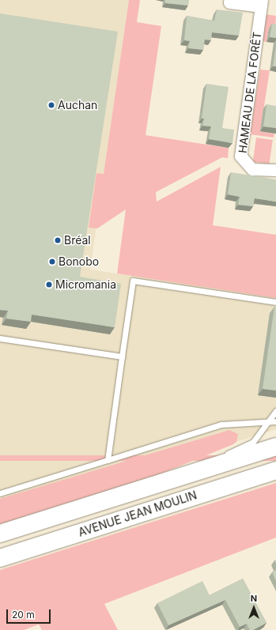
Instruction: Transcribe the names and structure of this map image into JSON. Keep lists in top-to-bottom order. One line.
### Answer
{"streets":{"main road":["AVENUE JEAN MOULIN"],"street":["HAMEAU DE LA FORÊT"]},"places":["Auchan","Bréal","Bonobo","Micromania"],"scale_bar":"20 m","north":"top"}
